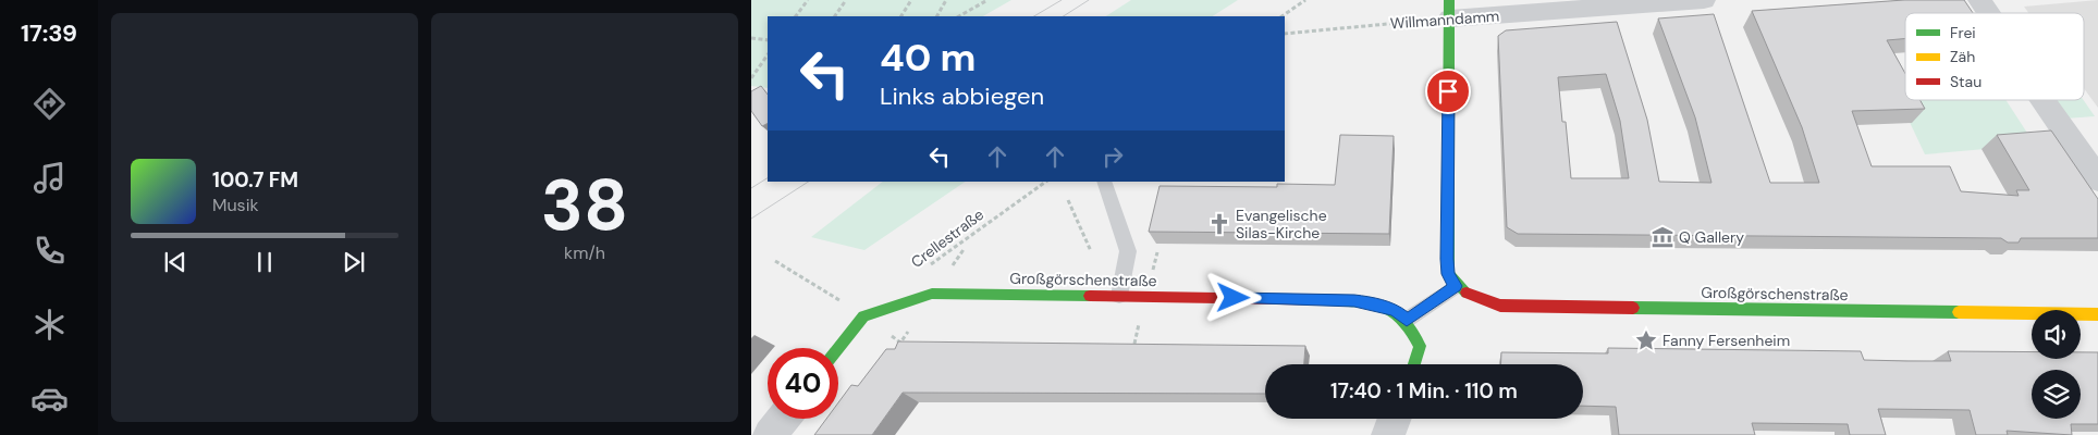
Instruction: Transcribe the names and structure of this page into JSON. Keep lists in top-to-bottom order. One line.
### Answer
{"streets":{"street":["Willmanndamm","Großgörschenstraße"],"path":["Crellestraße"]},"places":{"church":["Evangelische Silas-Kirche"],"museum":["Q Gallery"],"place":["Fanny Fersenheim"]},"legend":["Frei","Zäh","Stau"],"page":{"tabs":"17:39","tile":["38","km/h"],"turn":["40 m","Links abbiegen"],"song":["100.7 FM","Musik"],"limit":"40","trip":"17:40 · 1 Min. · 110 m"}}
